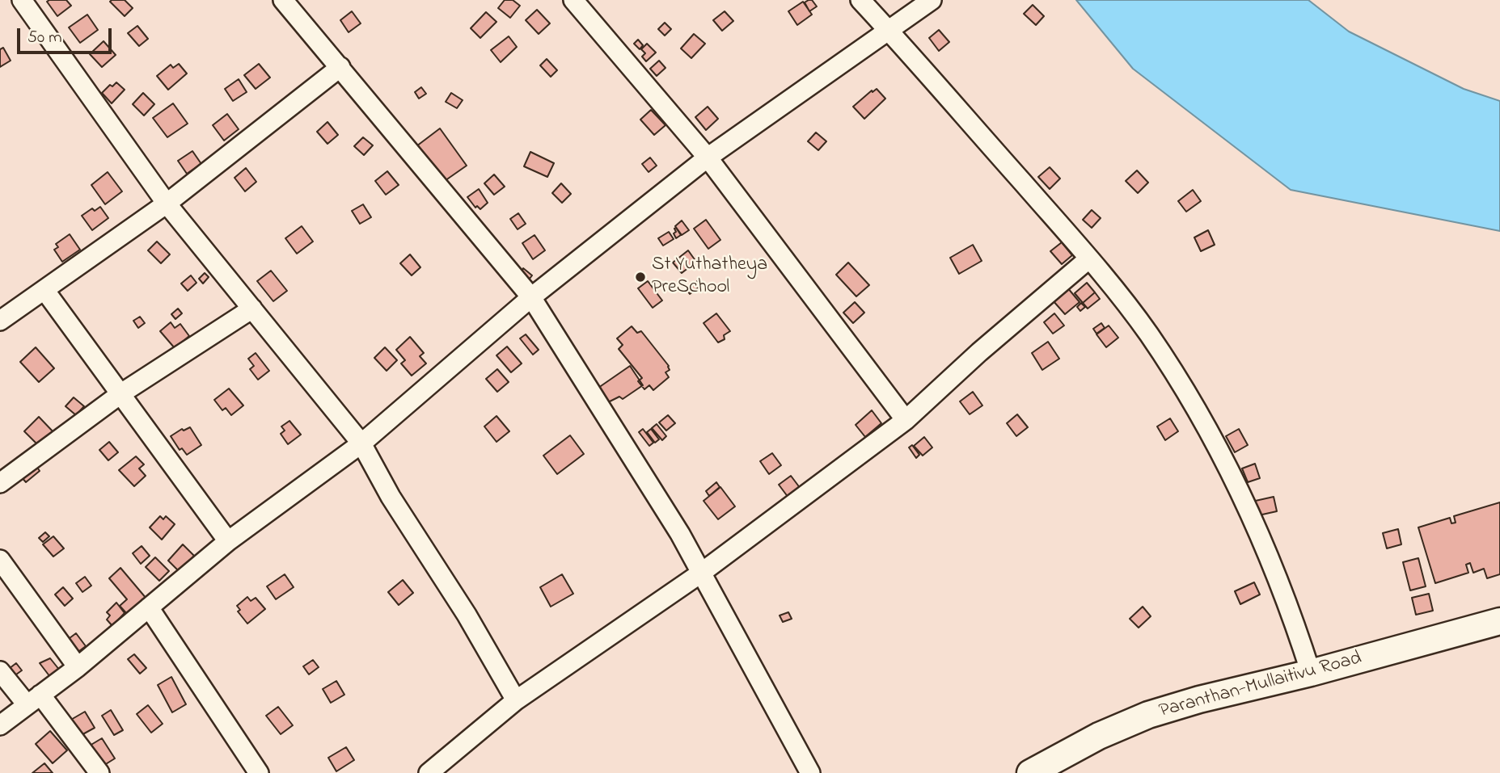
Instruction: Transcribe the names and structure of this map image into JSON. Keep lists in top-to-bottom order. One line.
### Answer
{"streets":{"highway":["Paranthan-Mullaitivu Road"]},"places":["St Yuthatheya PreSchool"],"scale_bar":"50 m"}
